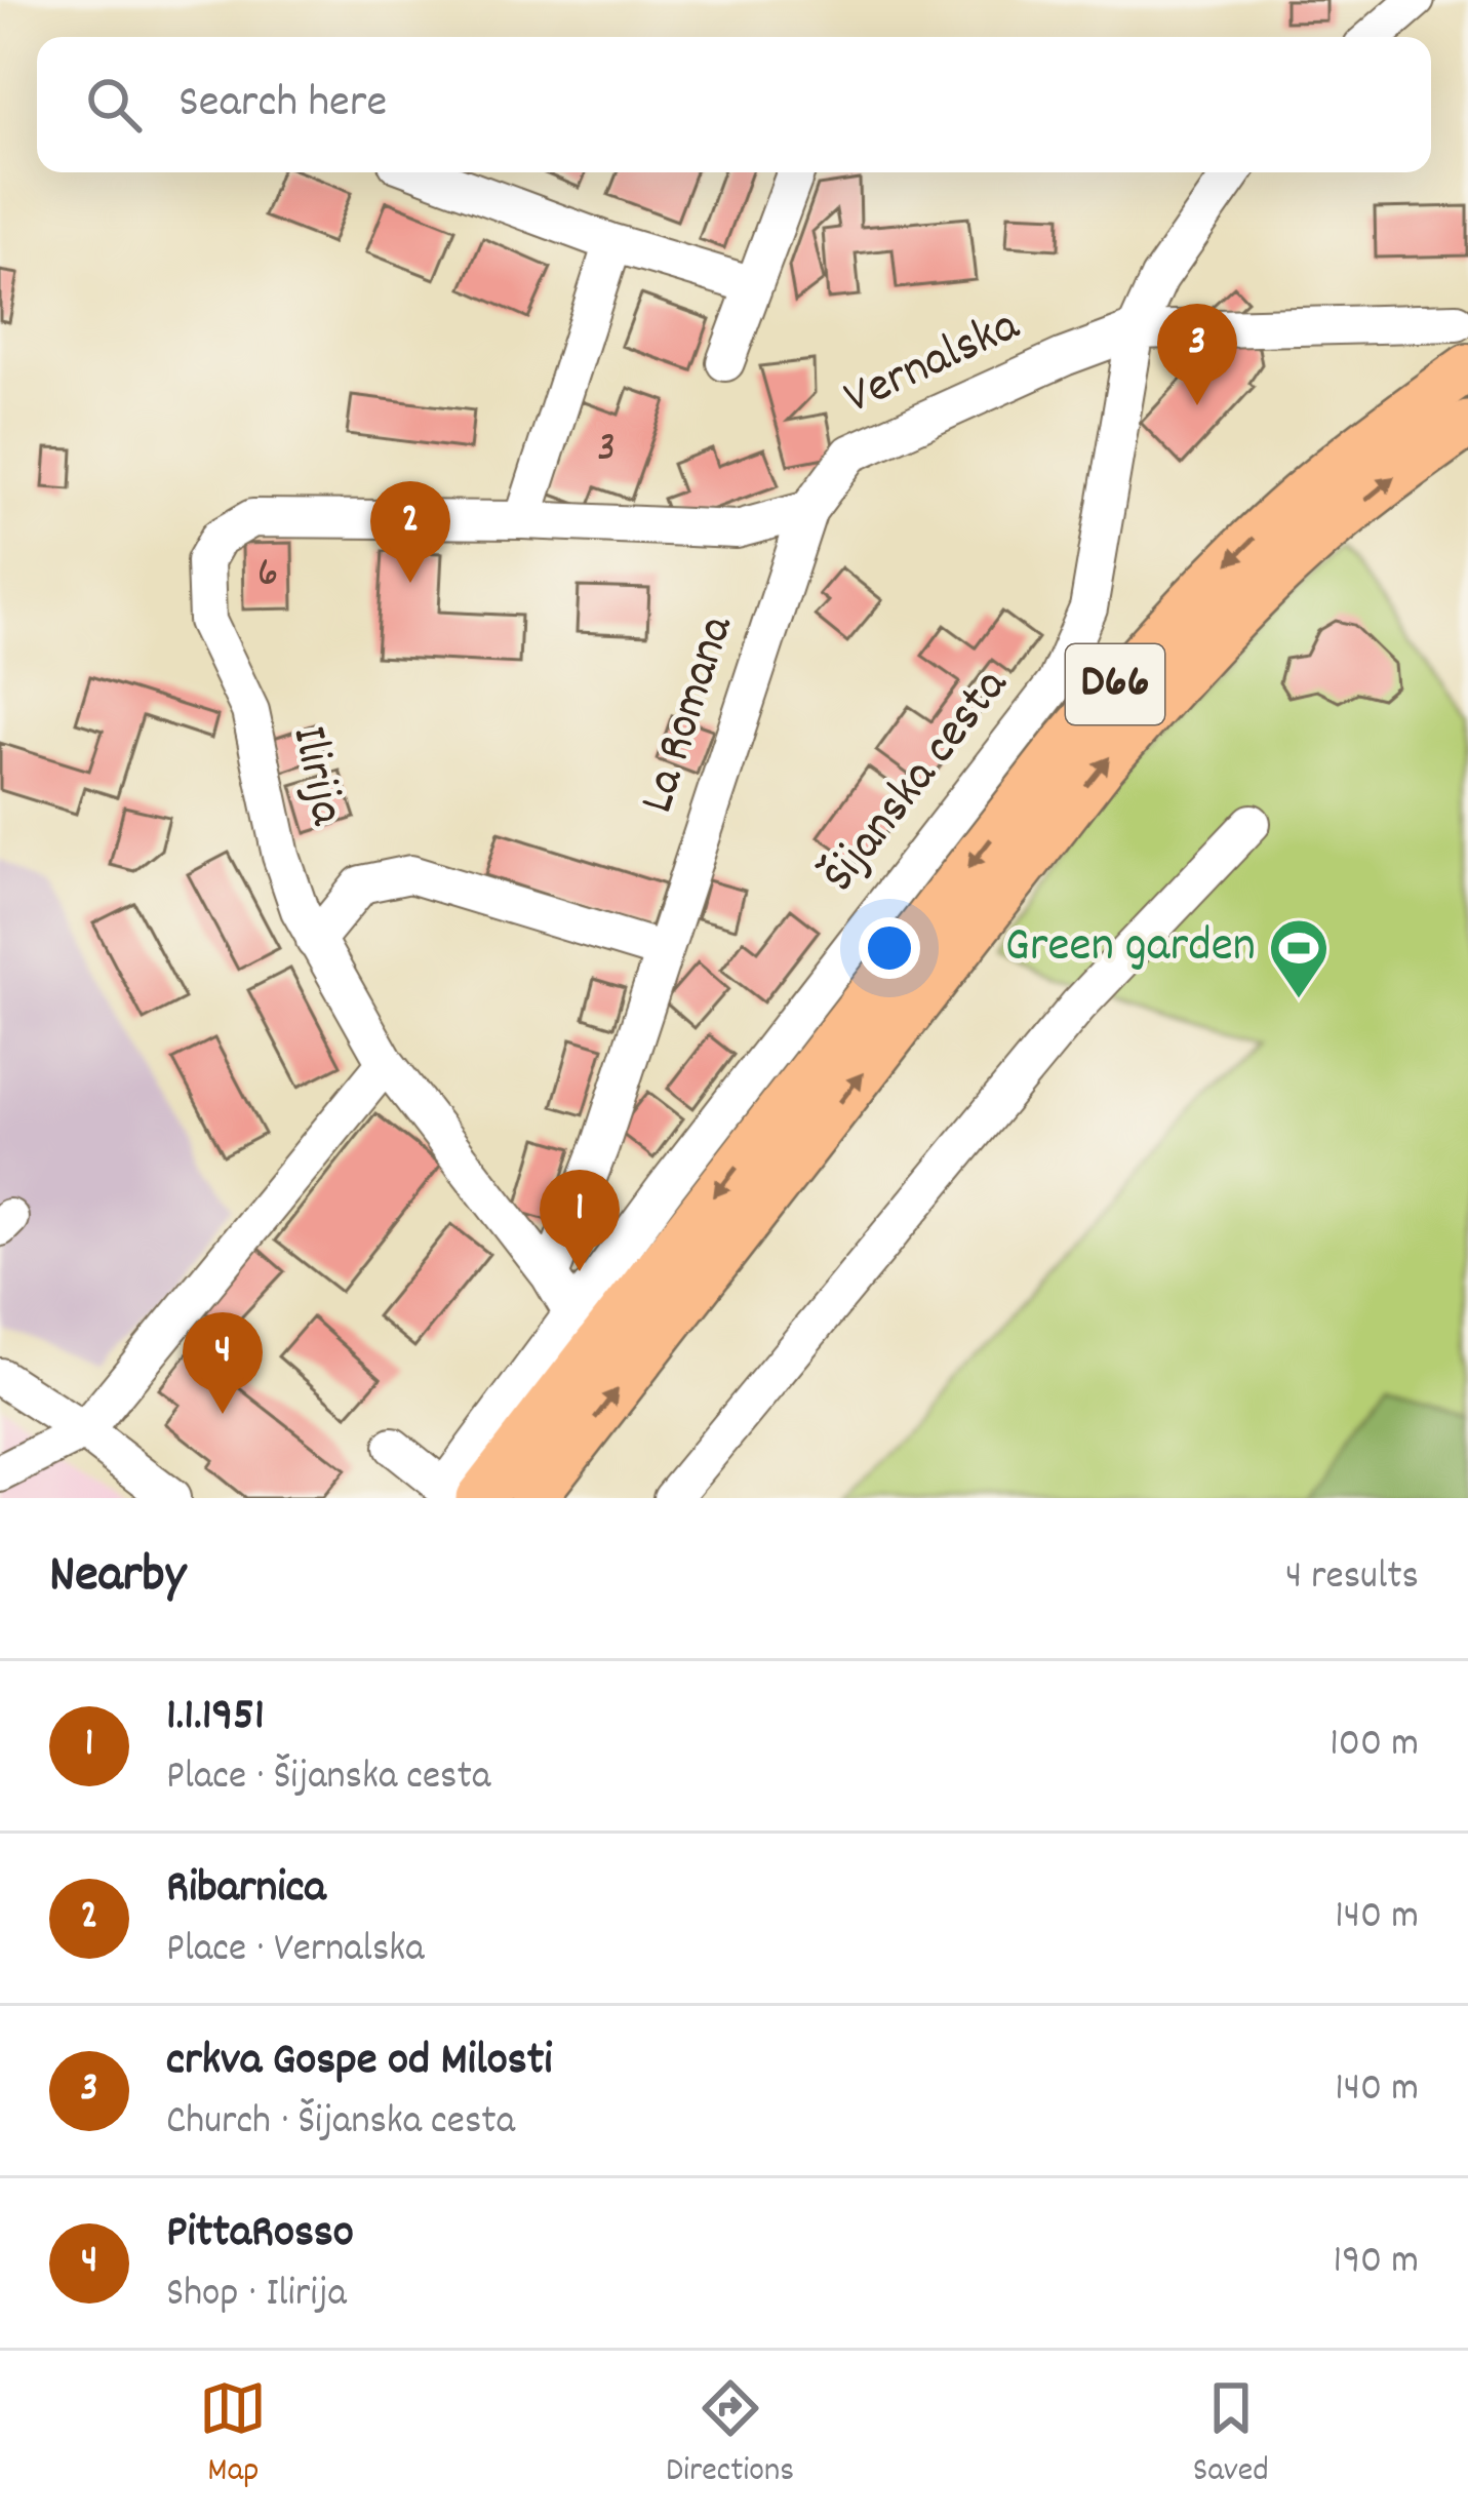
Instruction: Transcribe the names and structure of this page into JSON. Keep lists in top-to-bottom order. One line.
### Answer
{"streets":{"main road":["D66"],"street":["Vernalska","La Romana","Ilirija","Šijanska cesta"]},"crossings":[["Vernalska","La Romana"],["Vernalska","Šijanska cesta"],["D66","Šijanska cesta"],["La Romana","Ilirija"]],"places":{"sports":["Green garden"]},"house_numbers":["3","6"],"page":{"search":"Search here","pins":["3","2","1","4"],"heading":["Nearby","4 results"],"list":[{"mark":"1","name":"1.1.1951","note":"Place · Šijanska cesta","value":"100 m"},{"mark":"2","name":"Ribarnica","note":"Place · Vernalska","value":"140 m"},{"mark":"3","name":"crkva Gospe od Milosti","note":"Church · Šijanska cesta","value":"140 m"},{"mark":"4","name":"PittaRosso","note":"Shop · Ilirija","value":"190 m"}],"nav":["Map","Directions","Saved"]}}
